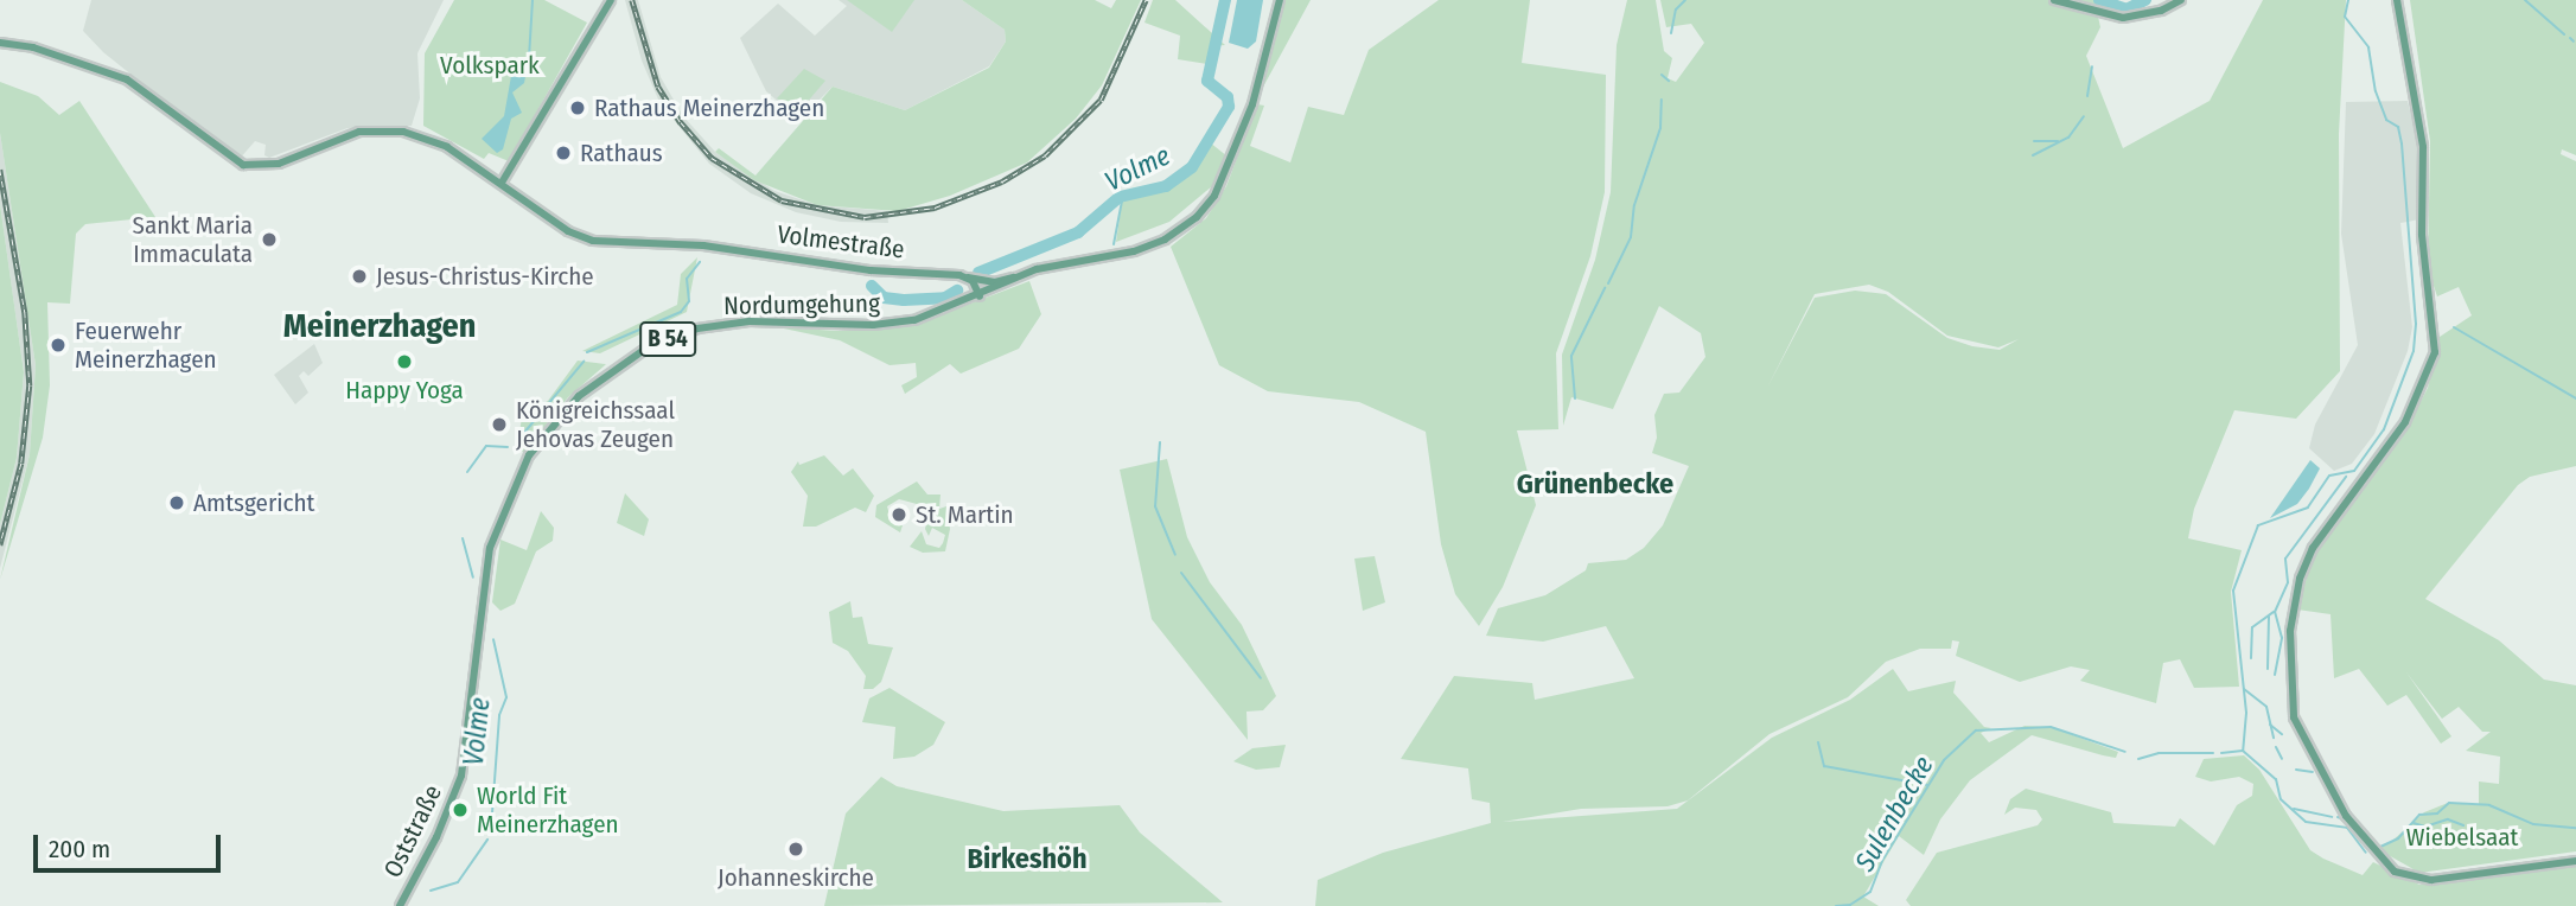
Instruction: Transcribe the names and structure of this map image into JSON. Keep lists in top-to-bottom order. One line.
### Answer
{"streets":{"main road":["Volmestraße","Nordumgehung","B 54","Oststraße"]},"crossings":[["Volmestraße","B 54"],["Nordumgehung","B 54"],["Nordumgehung","Oststraße"]],"districts":["Meinerzhagen","Grünenbecke","Birkeshöh"],"water":["Volme","Sulenbecke"],"parks":["Volkspark","Wiebelsaat"],"places":["Rathaus Meinerzhagen","Rathaus","Sankt Maria Immaculata","Jesus-Christus-Kirche","Feuerwehr Meinerzhagen","Happy Yoga","Königreichssaal Jehovas Zeugen","Amtsgericht","St. Martin","World Fit Meinerzhagen","Johanneskirche"],"scale_bar":"200 m"}
